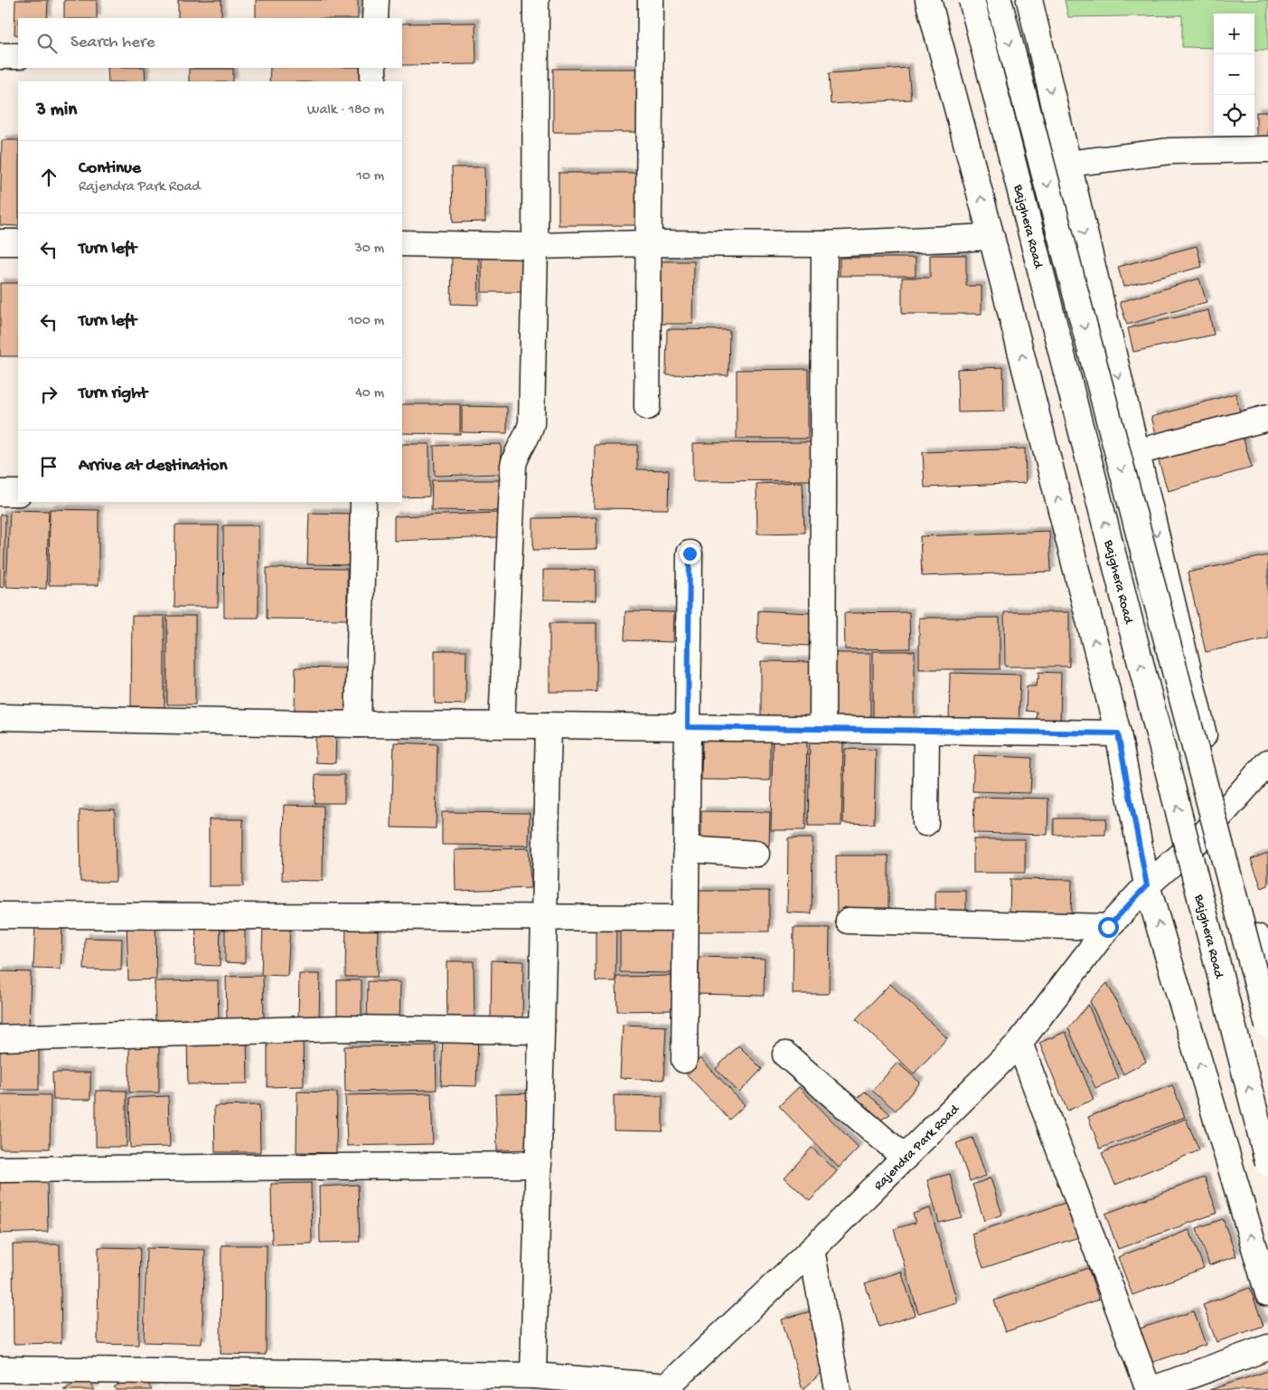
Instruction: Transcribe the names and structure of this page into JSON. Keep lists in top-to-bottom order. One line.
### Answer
{"streets":{"street":["Bajghera Road","Rajendra Park Road"]},"page":{"map_buttons":["+","−"],"search":"Search here","heading":["3 min","Walk · 180 m"],"list":[["Continue","Rajendra Park Road","10 m"],["Turn left","30 m"],["Turn left","100 m"],["Turn right","40 m"],"Arrive at destination"]}}
